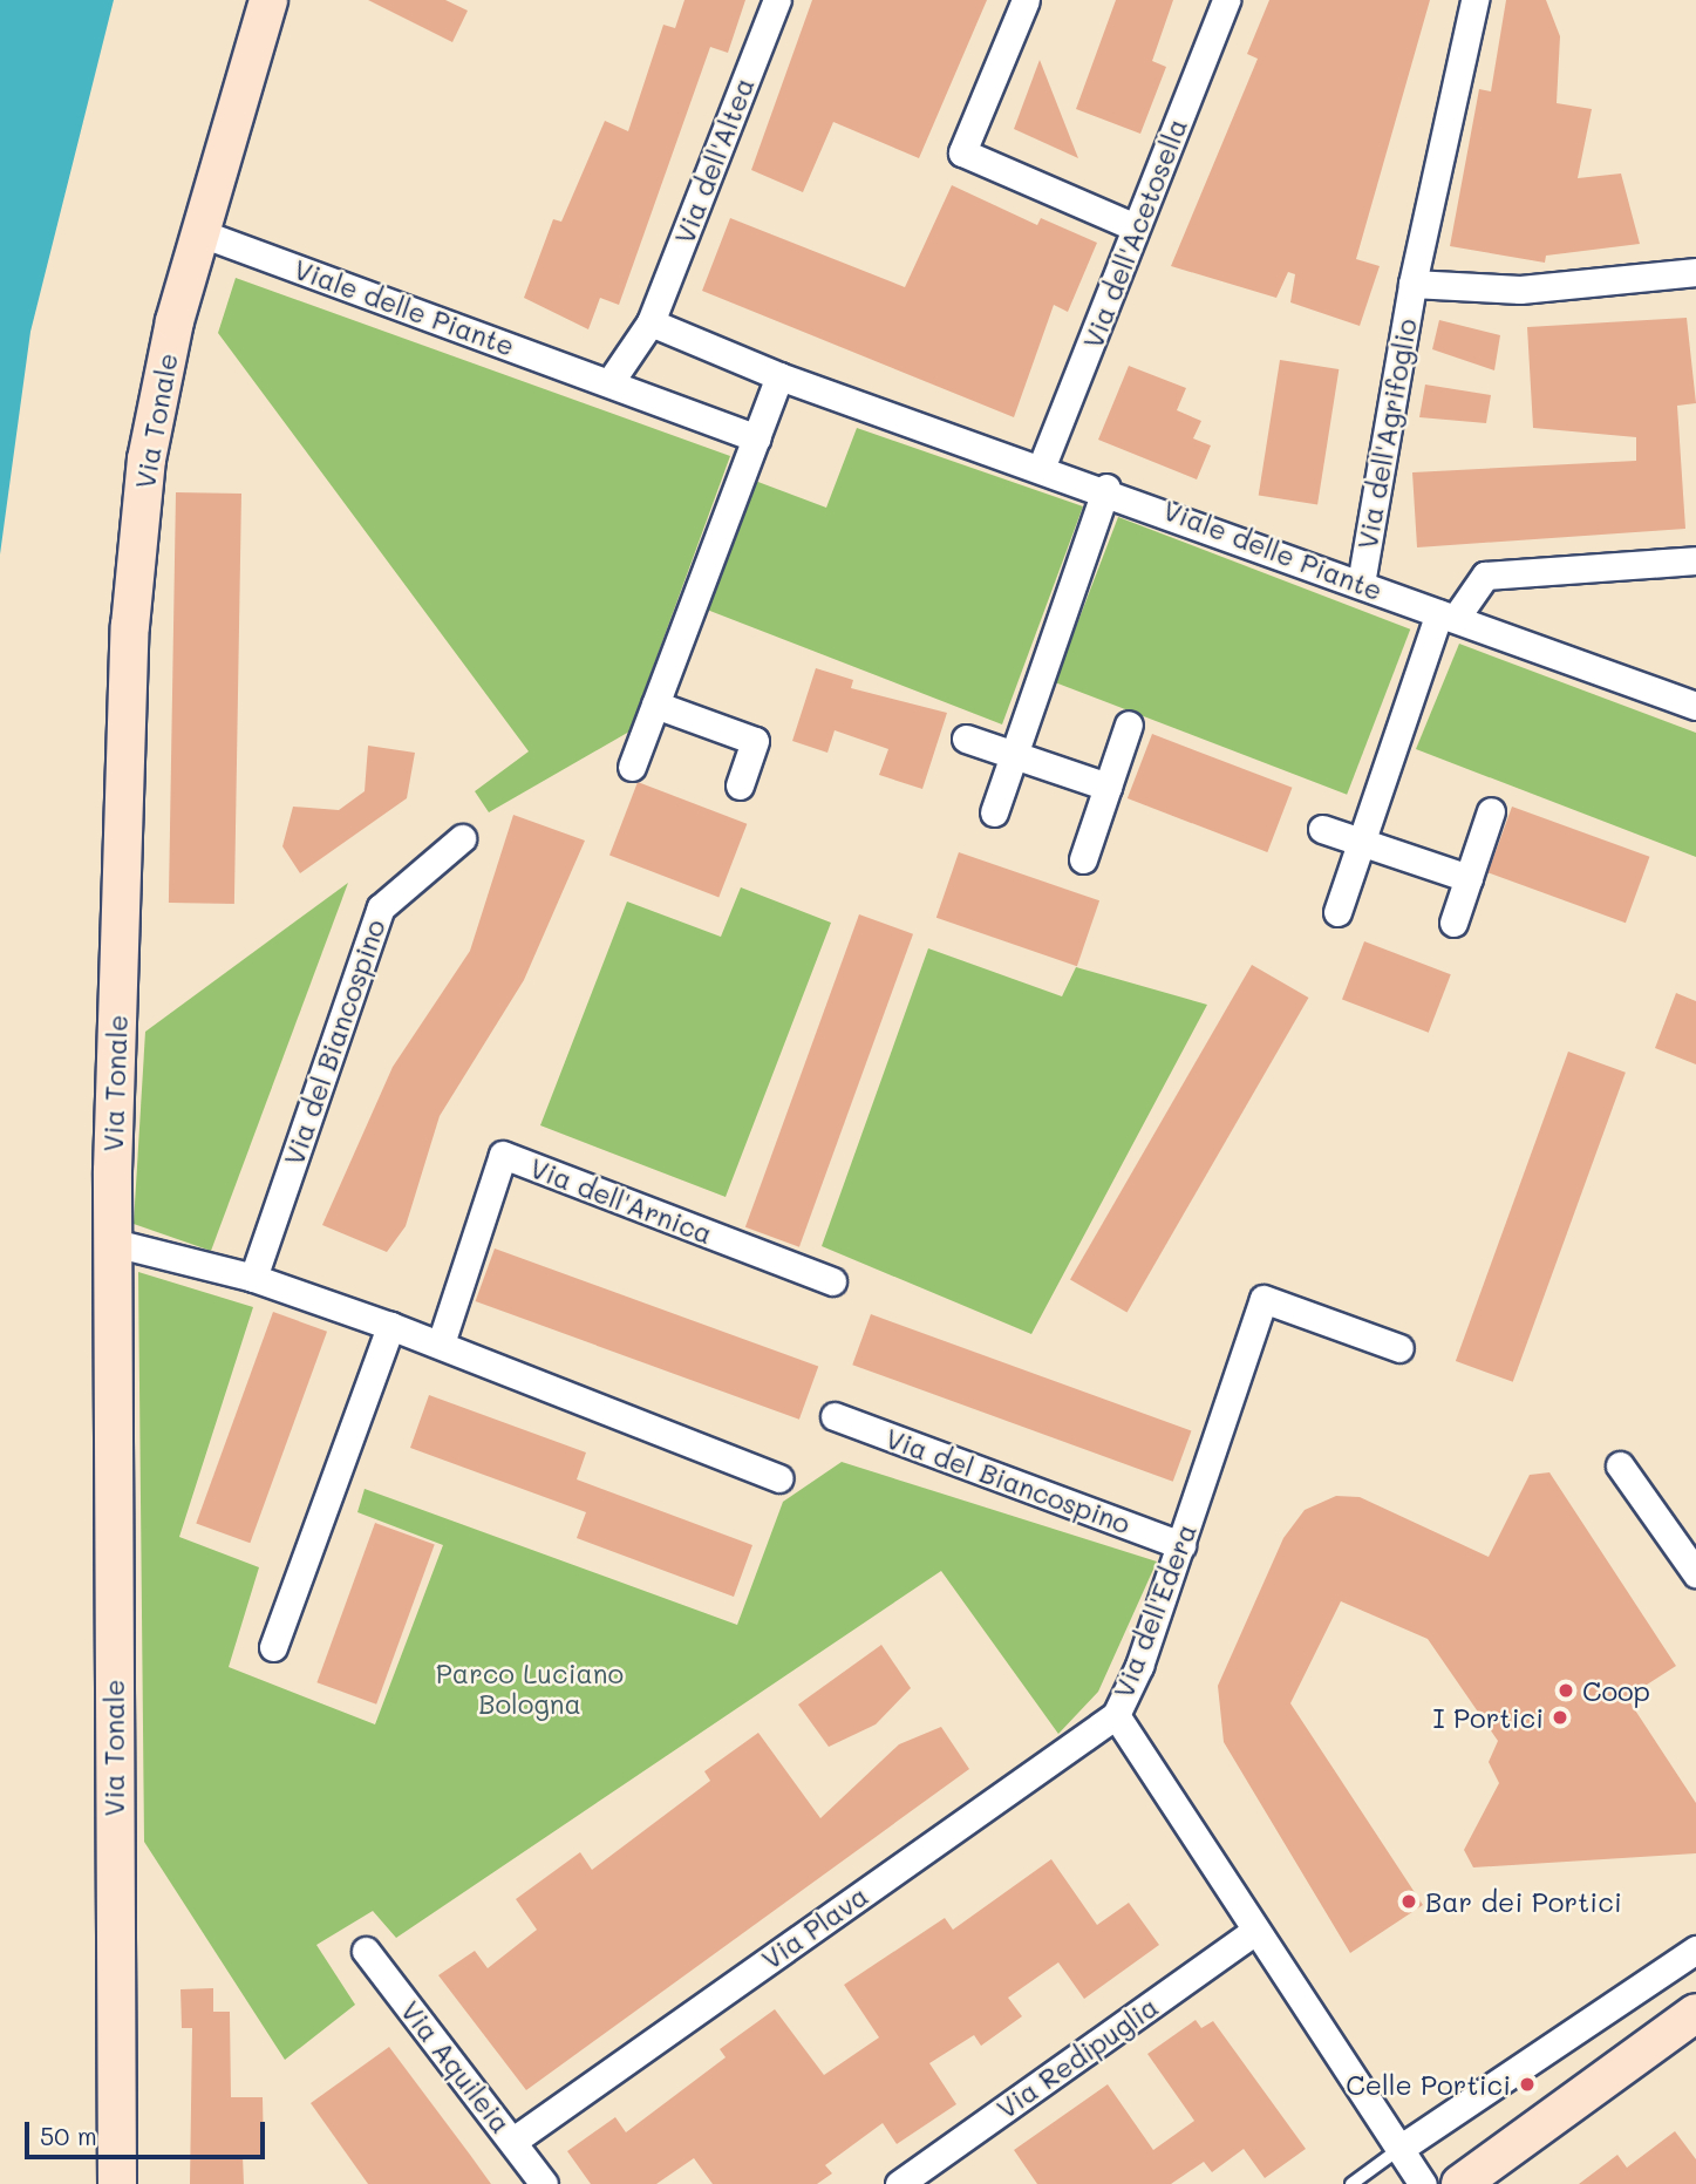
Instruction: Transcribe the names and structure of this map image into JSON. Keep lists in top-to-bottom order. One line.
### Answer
{"streets":{"street":["Via dell'Altea","Via dell'Acetosella","Viale delle Piante","Via Tonale","Via dell'Agrifoglio","Via del Biancospino","Via dell'Arnica","Via dell'Edera","Via Plava","Via Redipuglia","Via Aquileia"]},"crossings":[["Via dell'Altea","Viale delle Piante"],["Via dell'Acetosella","Viale delle Piante"],["Viale delle Piante","Via Tonale"],["Viale delle Piante","Via dell'Agrifoglio"],["Via del Biancospino","Via dell'Edera"],["Via dell'Edera","Via Plava"],["Via dell'Edera","Via Redipuglia"],["Via Plava","Via Aquileia"]],"parks":["Parco Luciano Bologna"],"places":["Coop","I Portici","Bar dei Portici","Celle Portici"],"scale_bar":"50 m"}
